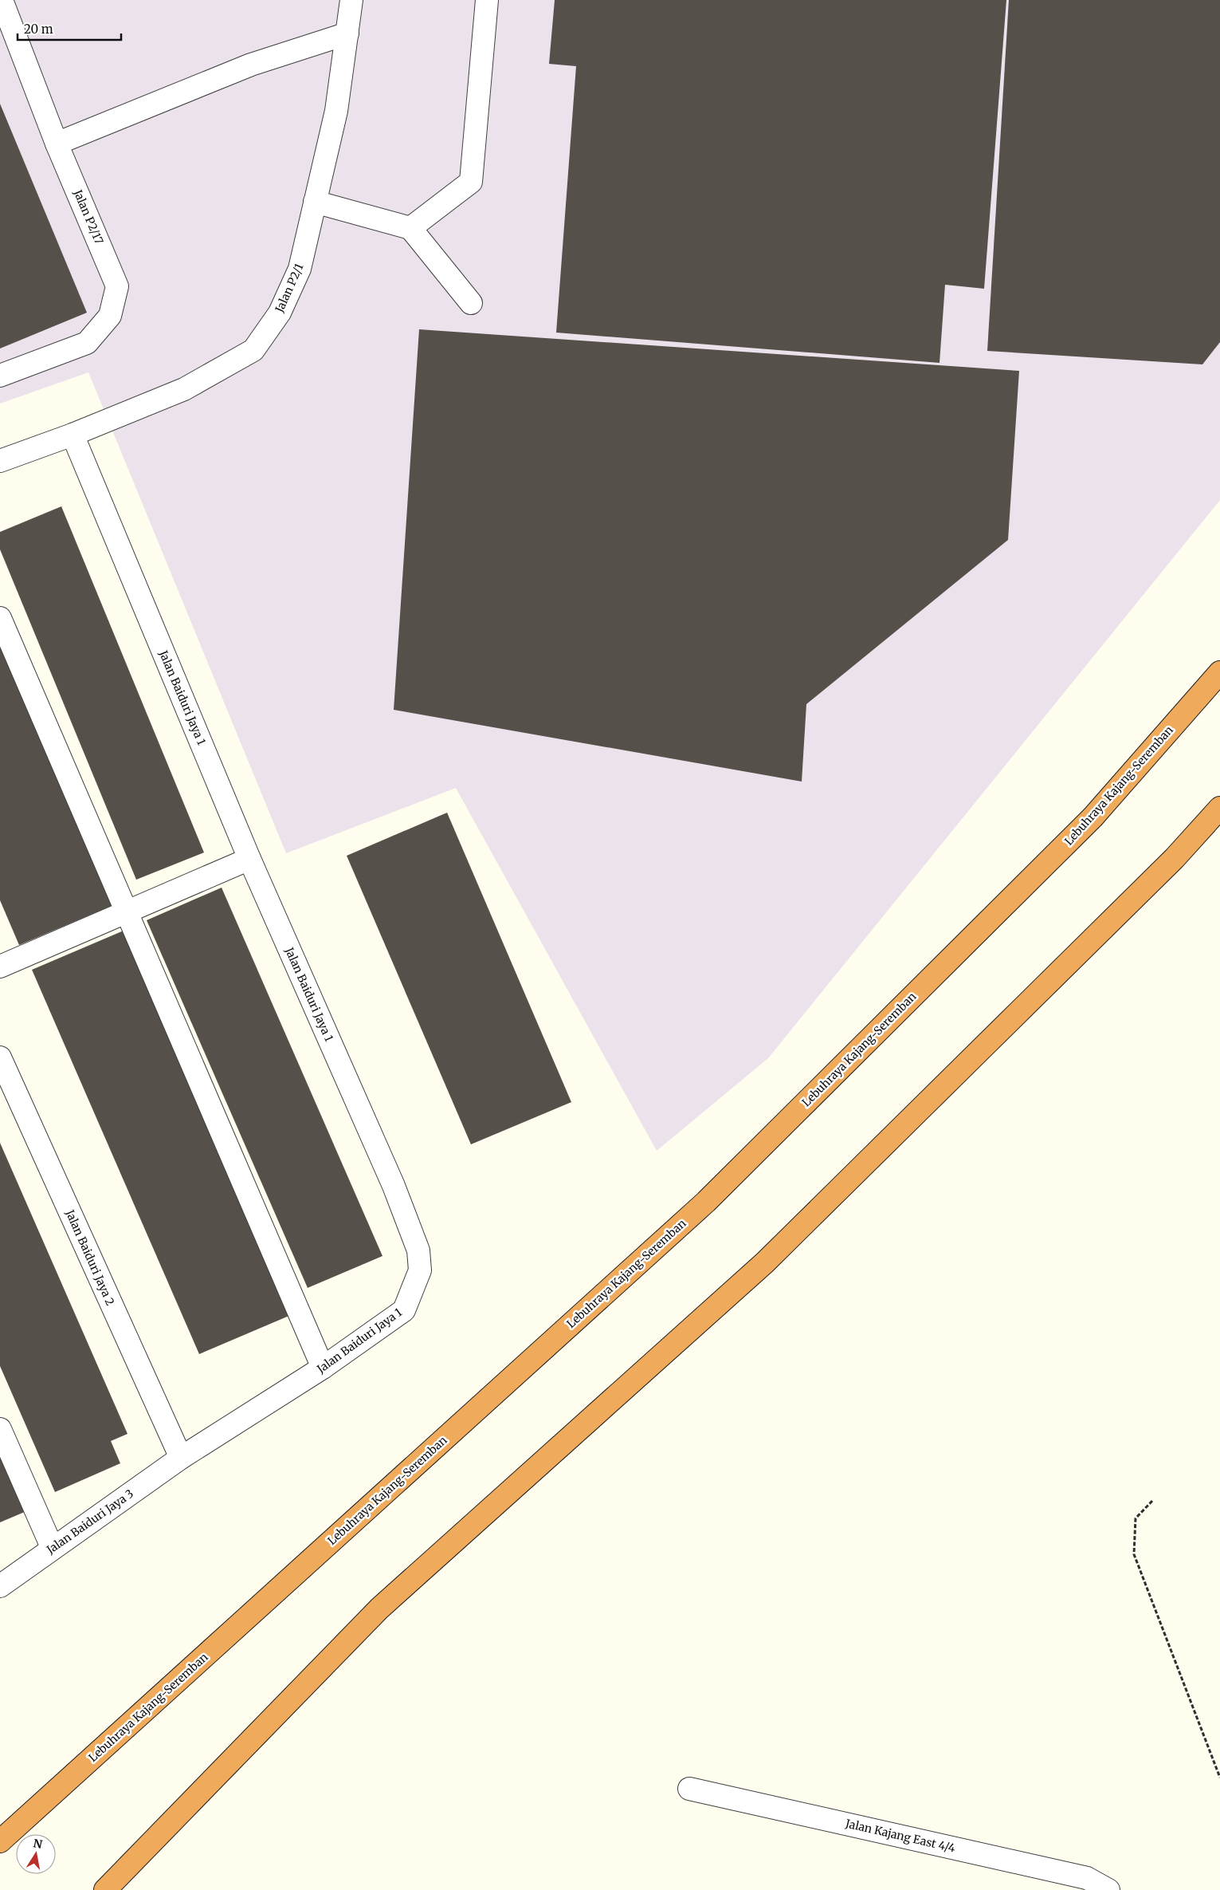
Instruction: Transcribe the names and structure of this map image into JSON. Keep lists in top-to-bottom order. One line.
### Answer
{"streets":{"highway":["Lebuhraya Kajang-Seremban"],"street":["Jalan P2/17","Jalan P2/1","Jalan Baiduri Jaya 1","Jalan Baiduri Jaya 2","Jalan Baiduri Jaya 3","Jalan Kajang East 4/4"]},"crossings":[["Jalan P2/1","Jalan Baiduri Jaya 1"],["Jalan Baiduri Jaya 1","Jalan Baiduri Jaya 2"],["Jalan Baiduri Jaya 1","Jalan Baiduri Jaya 3"],["Jalan Baiduri Jaya 2","Jalan Baiduri Jaya 3"]],"scale_bar":"20 m","north":"top"}
